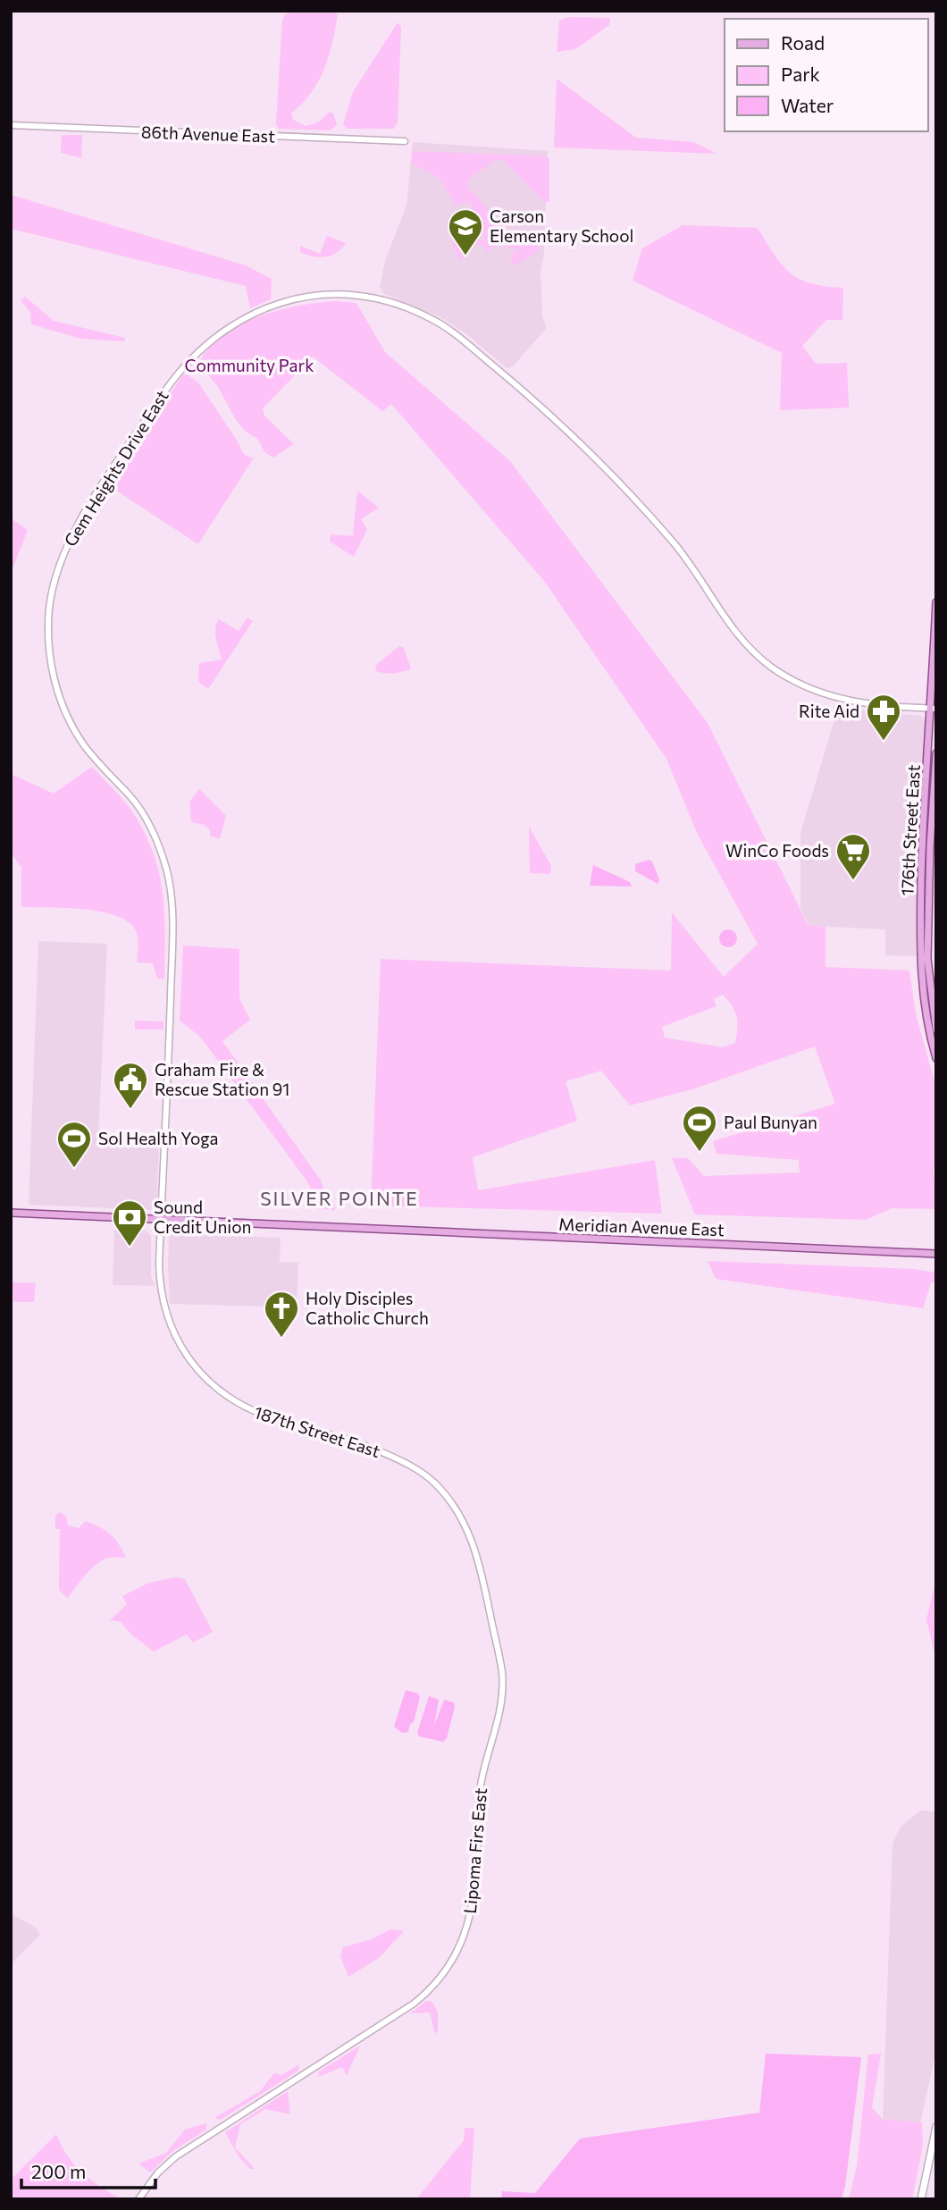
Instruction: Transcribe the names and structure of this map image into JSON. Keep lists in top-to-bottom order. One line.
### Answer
{"streets":{"main road":["176th Street East","Meridian Avenue East"],"street":["86th Avenue East","Gem Heights Drive East","187th Street East","Lipoma Firs East"]},"crossings":[["Gem Heights Drive East","176th Street East"],["Gem Heights Drive East","187th Street East"],["Meridian Avenue East","187th Street East"],["187th Street East","Lipoma Firs East"]],"districts":["SILVER POINTE"],"parks":["Community Park"],"places":{"school or university":["Carson Elementary School"],"pharmacy":["Rite Aid"],"supermarket":["WinCo Foods"],"public building":["Graham Fire & Rescue Station 91"],"sports":["Paul Bunyan","Sol Health Yoga"],"bank":["Sound Credit Union"],"church":["Holy Disciples Catholic Church"]},"legend":["Road","Park","Water"],"scale_bar":"200 m"}
